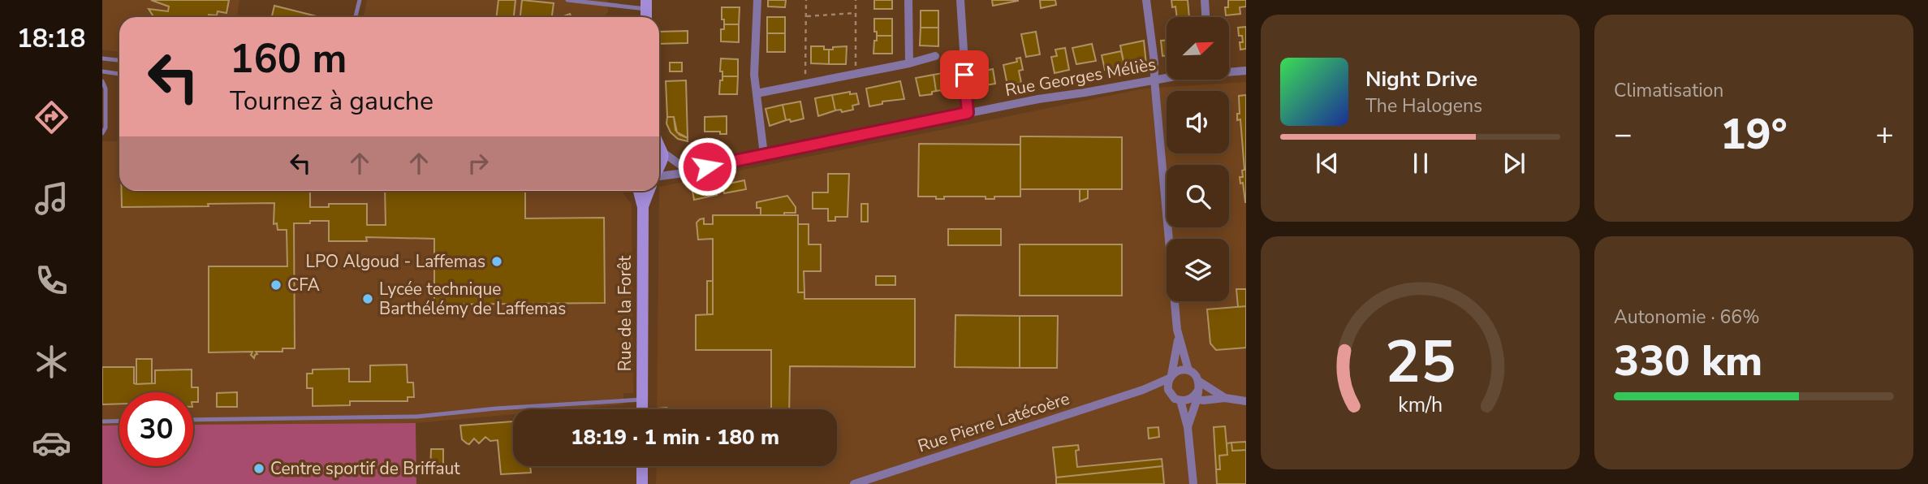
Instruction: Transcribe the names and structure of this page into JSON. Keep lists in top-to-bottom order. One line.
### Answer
{"streets":{"street":["Rue Georges Méliès","Rue de la Forêt","Rue Pierre Latécoère"]},"places":["LPO Algoud - Laffemas","CFA","Lycée technique Barthélémy de Laffemas","Centre sportif de Briffaut"],"north":"top right","page":{"tabs":"18:18","tile":["Climatisation",["Autonomie · 66%","330 km"]],"turn":["160 m","Tournez à gauche"],"song":["Night Drive","The Halogens"],"heat":["−","19°","+"],"limit":"30","trip":"18:19 · 1 min · 180 m","gauge":["25","km/h"]}}
